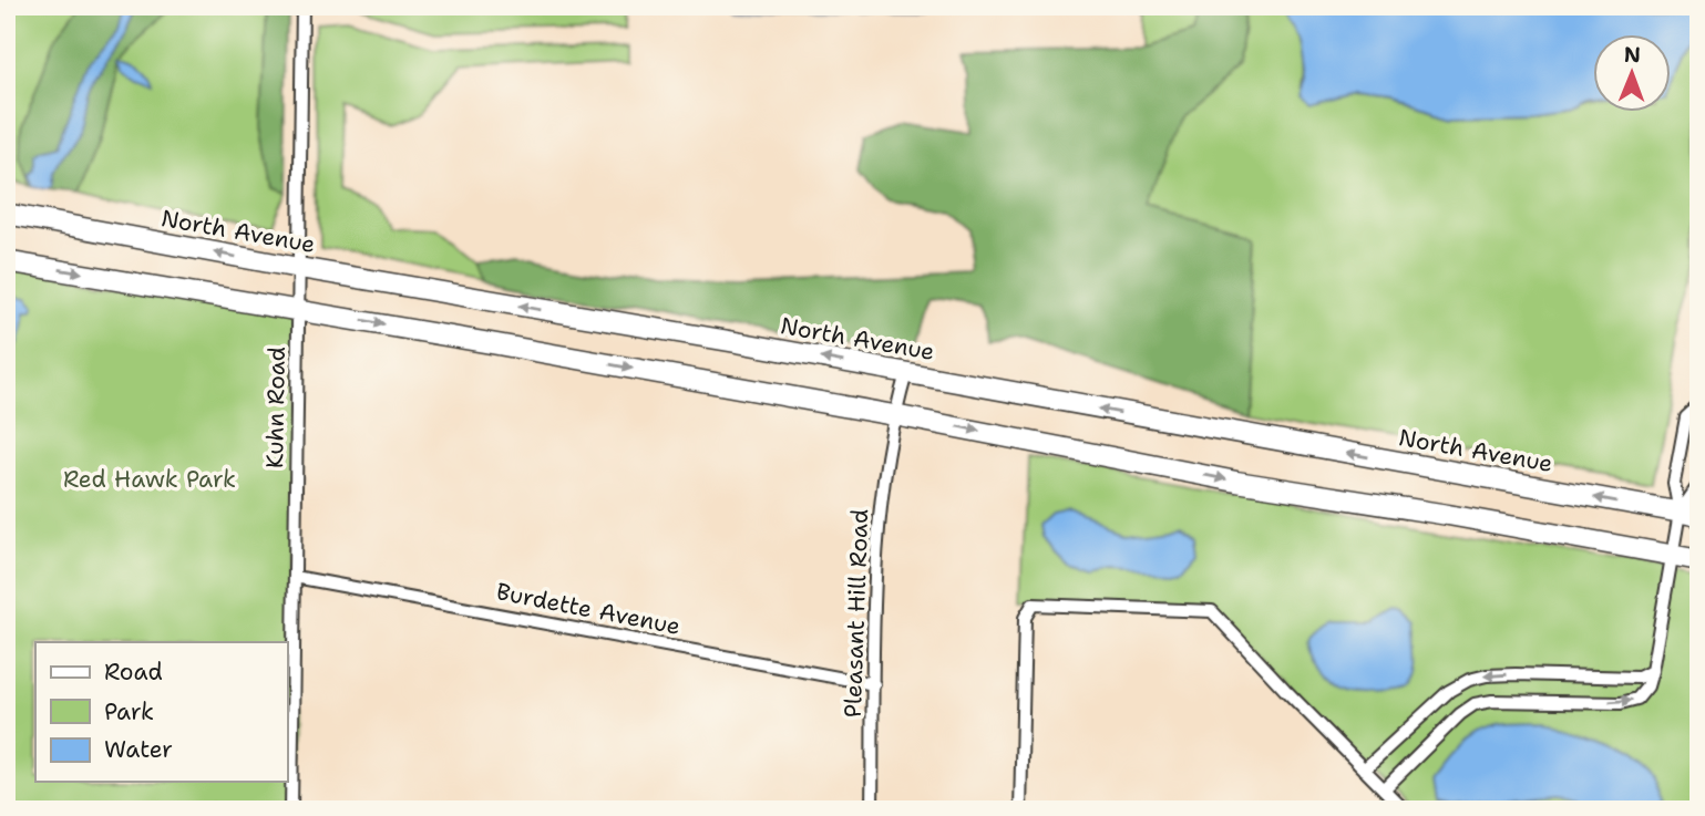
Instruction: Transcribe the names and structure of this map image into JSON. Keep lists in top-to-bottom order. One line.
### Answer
{"streets":{"main road":["North Avenue"],"street":["Kuhn Road","Burdette Avenue","Pleasant Hill Road"]},"crossings":[["North Avenue","Kuhn Road"],["North Avenue","Pleasant Hill Road"],["Kuhn Road","Burdette Avenue"],["Burdette Avenue","Pleasant Hill Road"]],"parks":["Red Hawk Park"],"legend":["Road","Park","Water"],"north":"top"}
